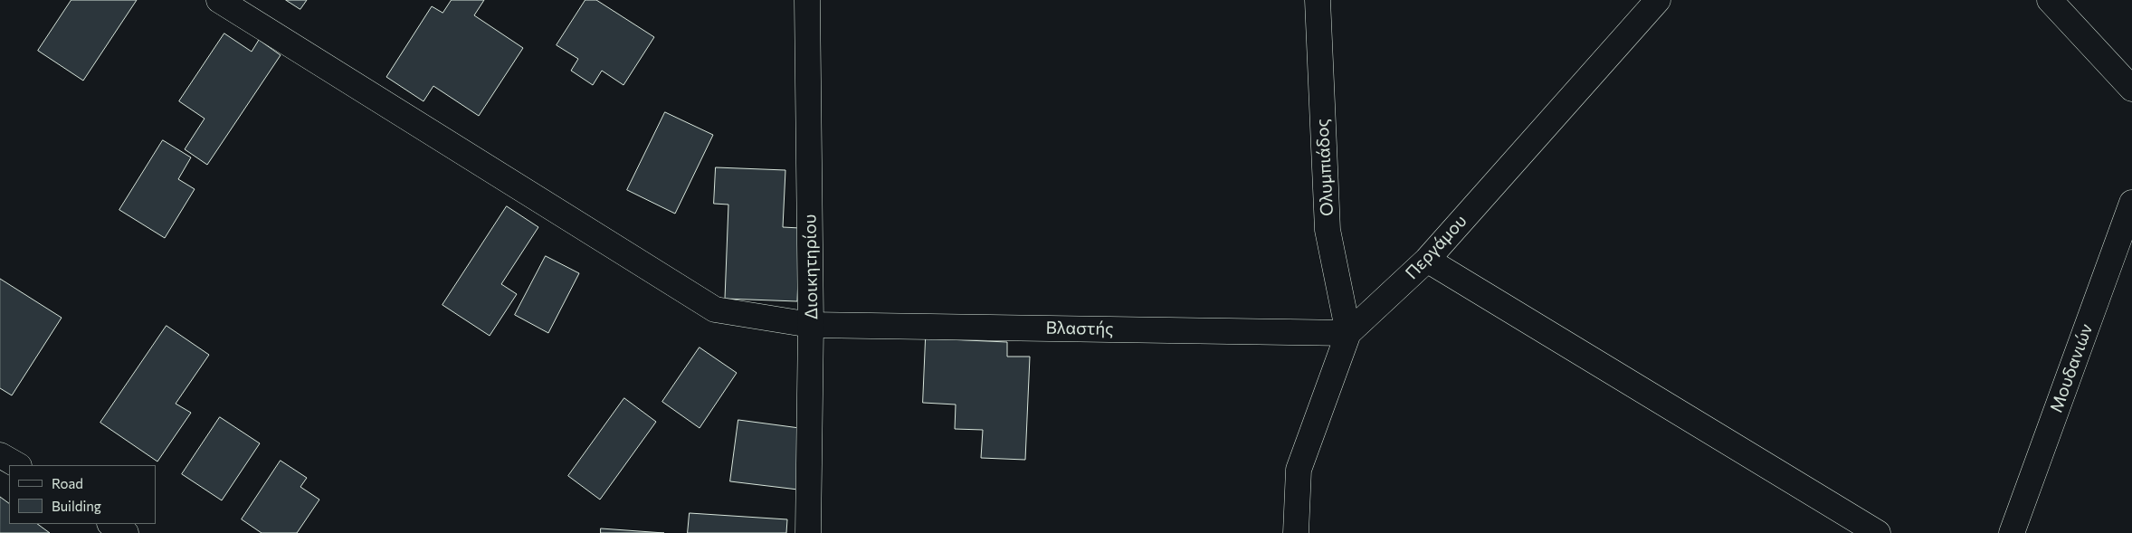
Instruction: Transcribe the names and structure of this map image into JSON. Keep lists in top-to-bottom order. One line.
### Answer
{"streets":{"street":["Ολυμπιάδος","Περγάμου","Διοικητηρίου","Βλαστής","Μουδανιών"]},"crossings":[["Ολυμπιάδος","Περγάμου"],["Ολυμπιάδος","Βλαστής"],["Περγάμου","Βλαστής"],["Διοικητηρίου","Βλαστής"]],"legend":["Road","Building"]}
